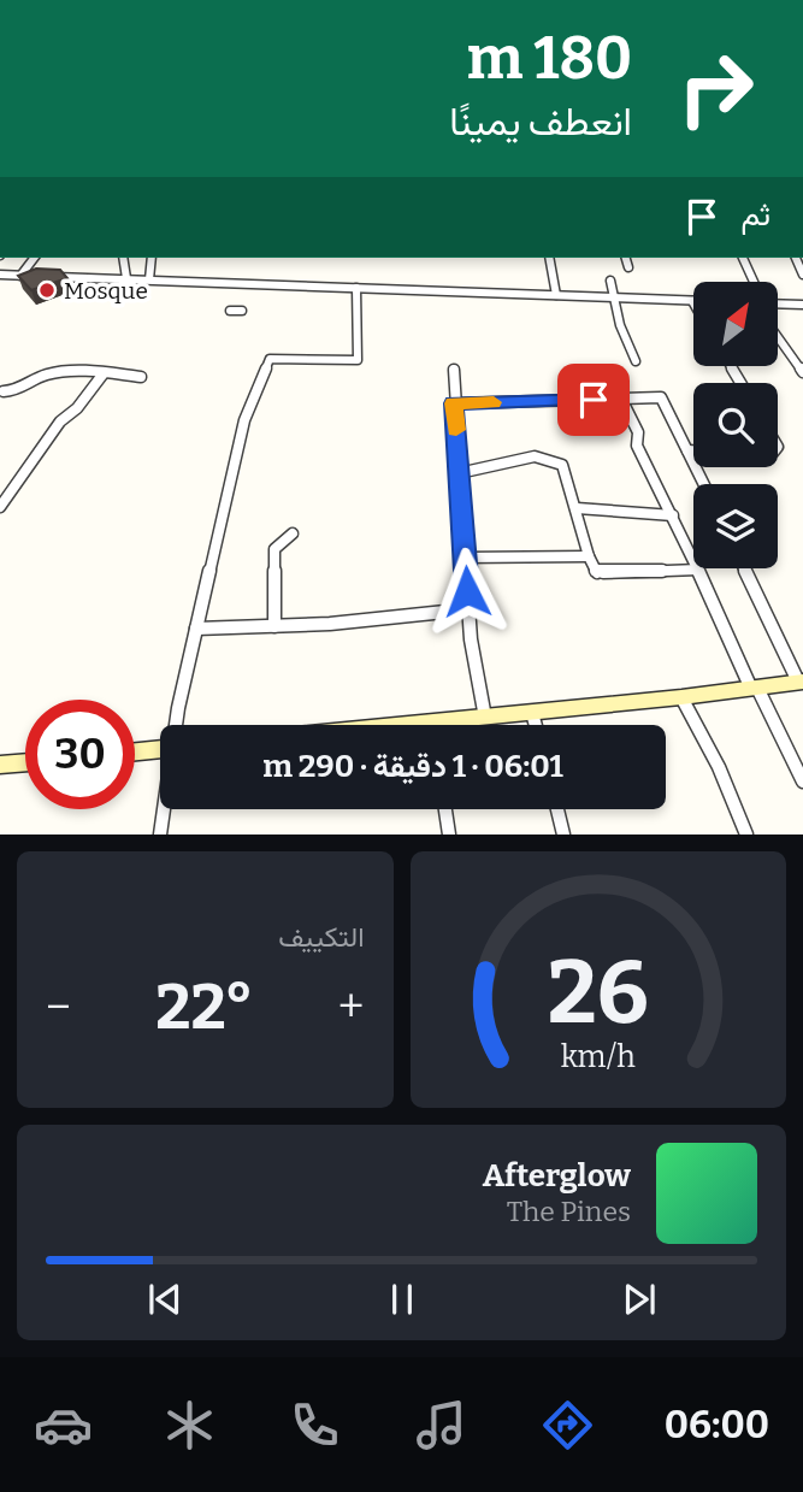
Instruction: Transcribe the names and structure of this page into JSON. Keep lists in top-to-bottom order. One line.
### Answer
{"places":["Mosque"],"north":"top right","page":{"turn":["180 m","انعطف يمينًا"],"then":"ثم","limit":"30","trip":"06:01 · 1 دقيقة · 290 m","tile":"التكييف","heat":["−","22°","+"],"song":["Afterglow","The Pines"],"tabs":"06:00","gauge":["26","km/h"]}}
